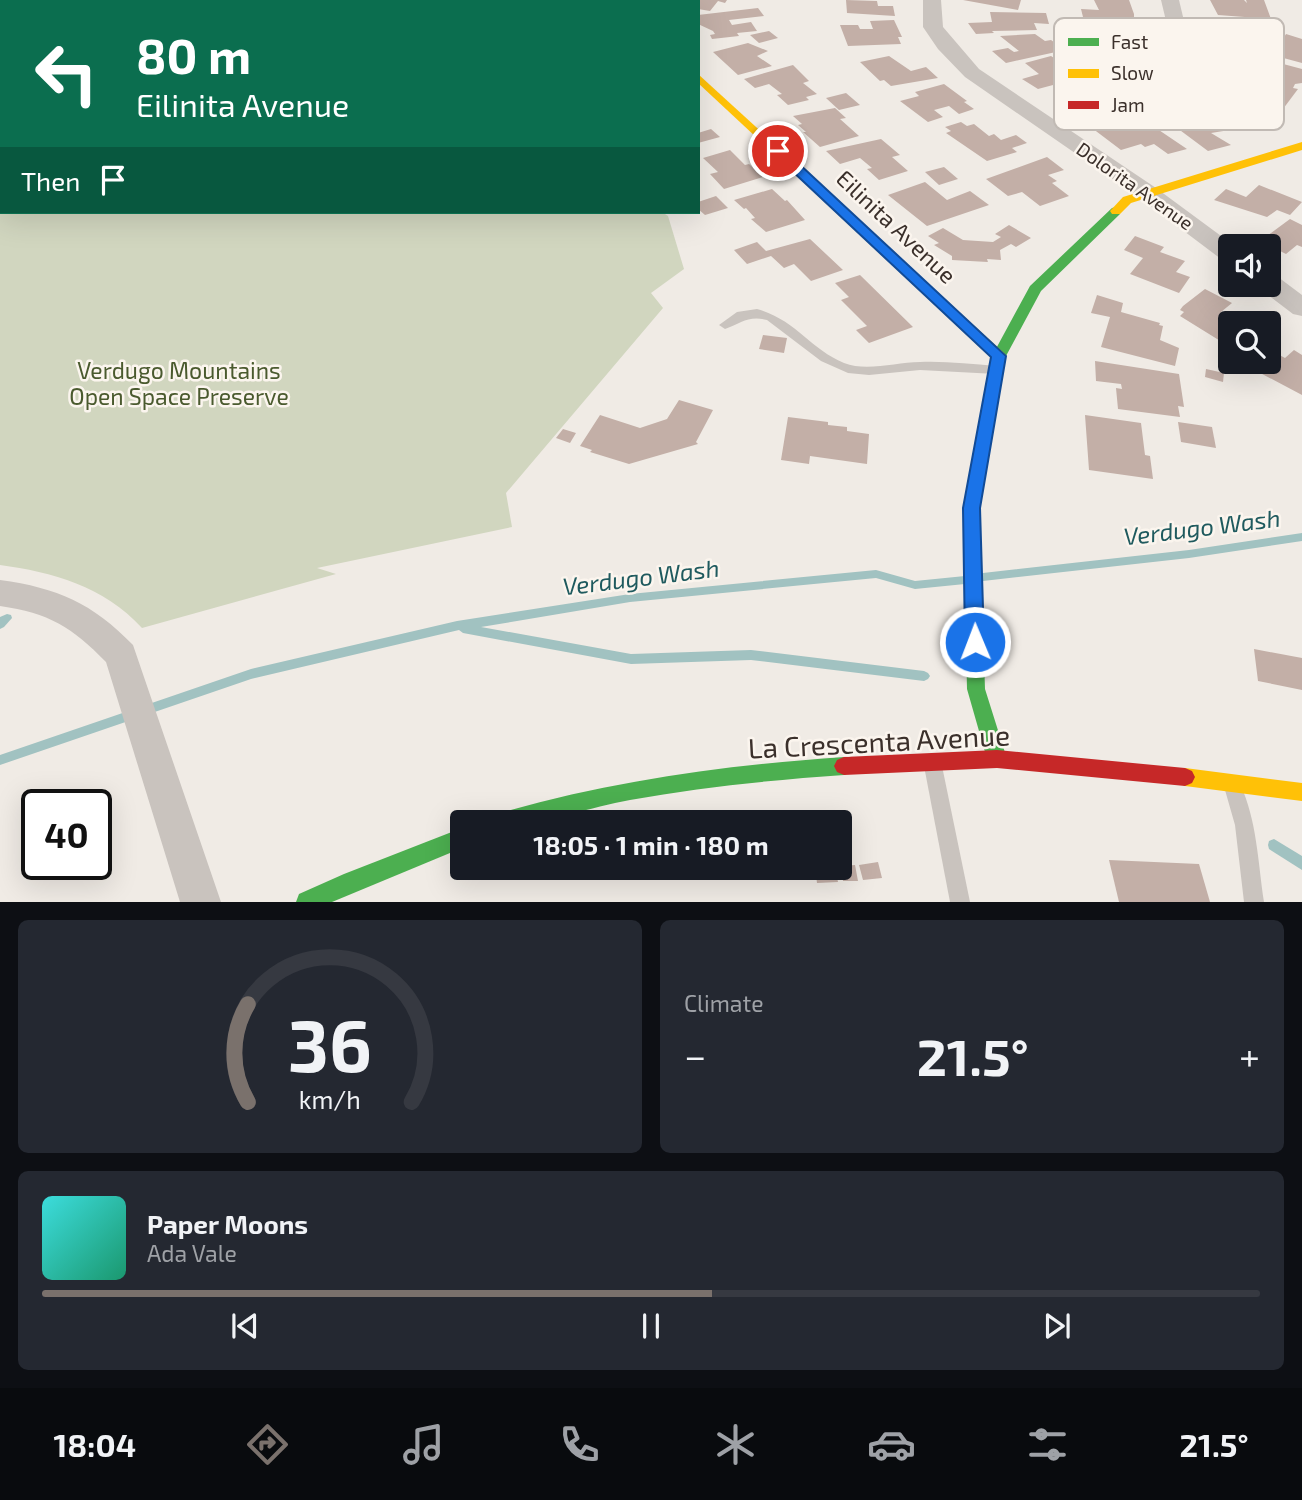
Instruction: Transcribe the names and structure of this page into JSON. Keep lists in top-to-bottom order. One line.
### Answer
{"streets":{"street":["Dolorita Avenue","Eilinita Avenue","La Crescenta Avenue"]},"water":["Verdugo Wash"],"parks":["Verdugo Mountains Open Space Preserve"],"legend":["Fast","Slow","Jam"],"page":{"turn":["80 m","Eilinita Avenue"],"then":"Then","limit":"40","trip":"18:05 · 1 min · 180 m","tile":"Climate","heat":["−","21.5°","+"],"song":["Paper Moons","Ada Vale"],"tabs":["18:04","21.5°"],"gauge":["36","km/h"]}}
